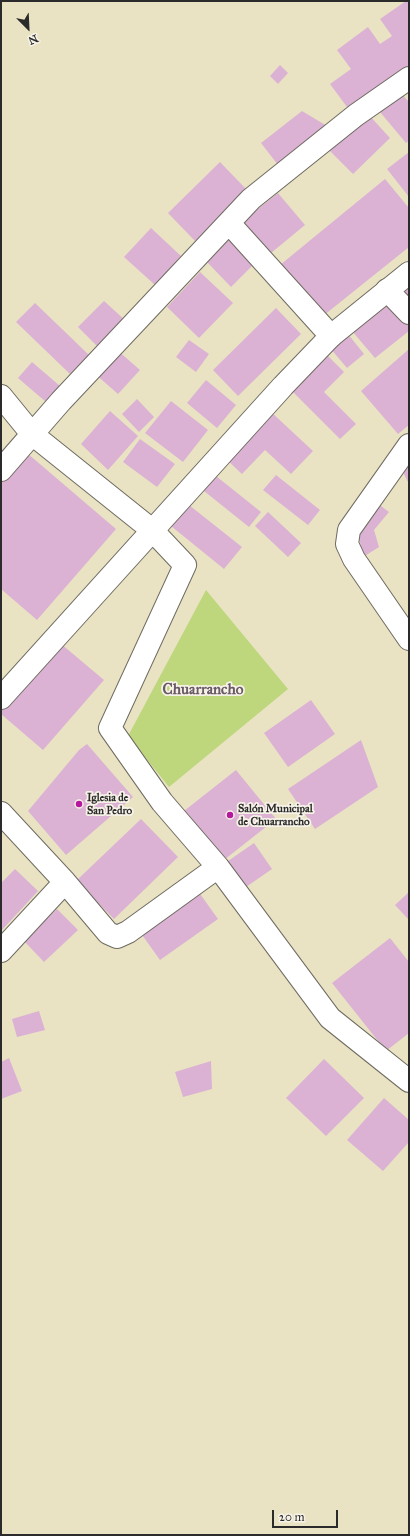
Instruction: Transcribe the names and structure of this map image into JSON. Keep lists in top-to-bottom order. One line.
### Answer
{"districts":["Chuarrancho"],"places":["Iglesia de San Pedro","Salón Municipal de Chuarrancho"],"scale_bar":"20 m","north":"bottom right"}
